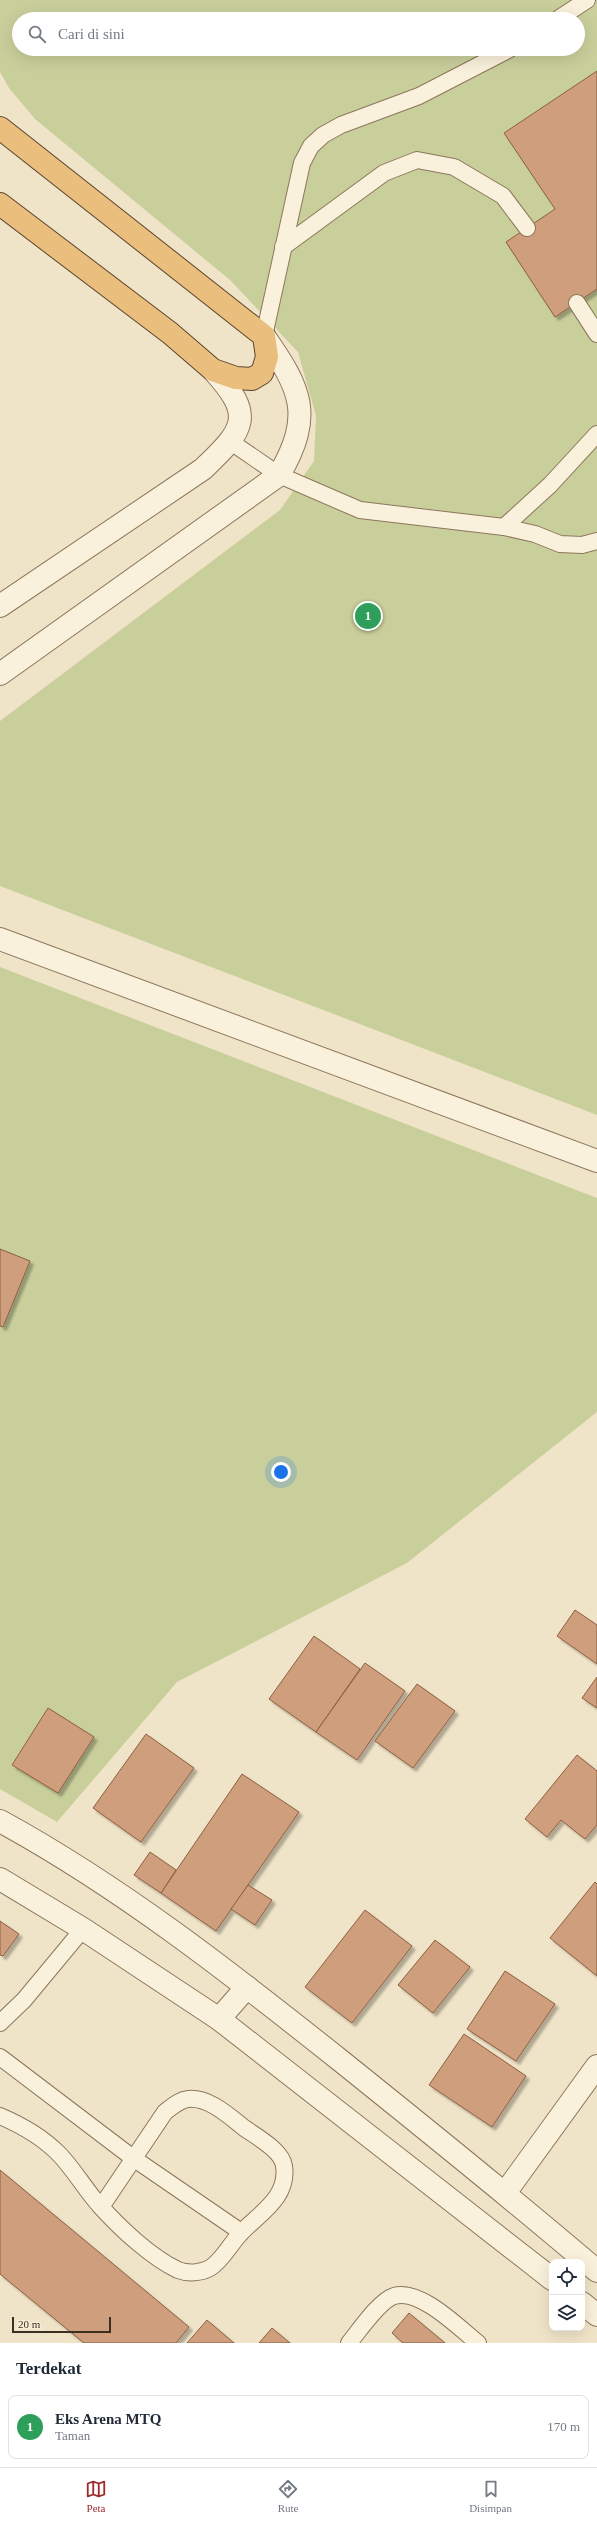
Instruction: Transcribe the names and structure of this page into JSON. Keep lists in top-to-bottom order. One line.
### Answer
{"scale_bar":"20 m","page":{"search":"Cari di sini","pins":"1","scale":"20 m","heading":"Terdekat","list":[{"mark":"1","name":"Eks Arena MTQ","note":"Taman","value":"170 m"}],"nav":["Peta","Rute","Disimpan"]}}
